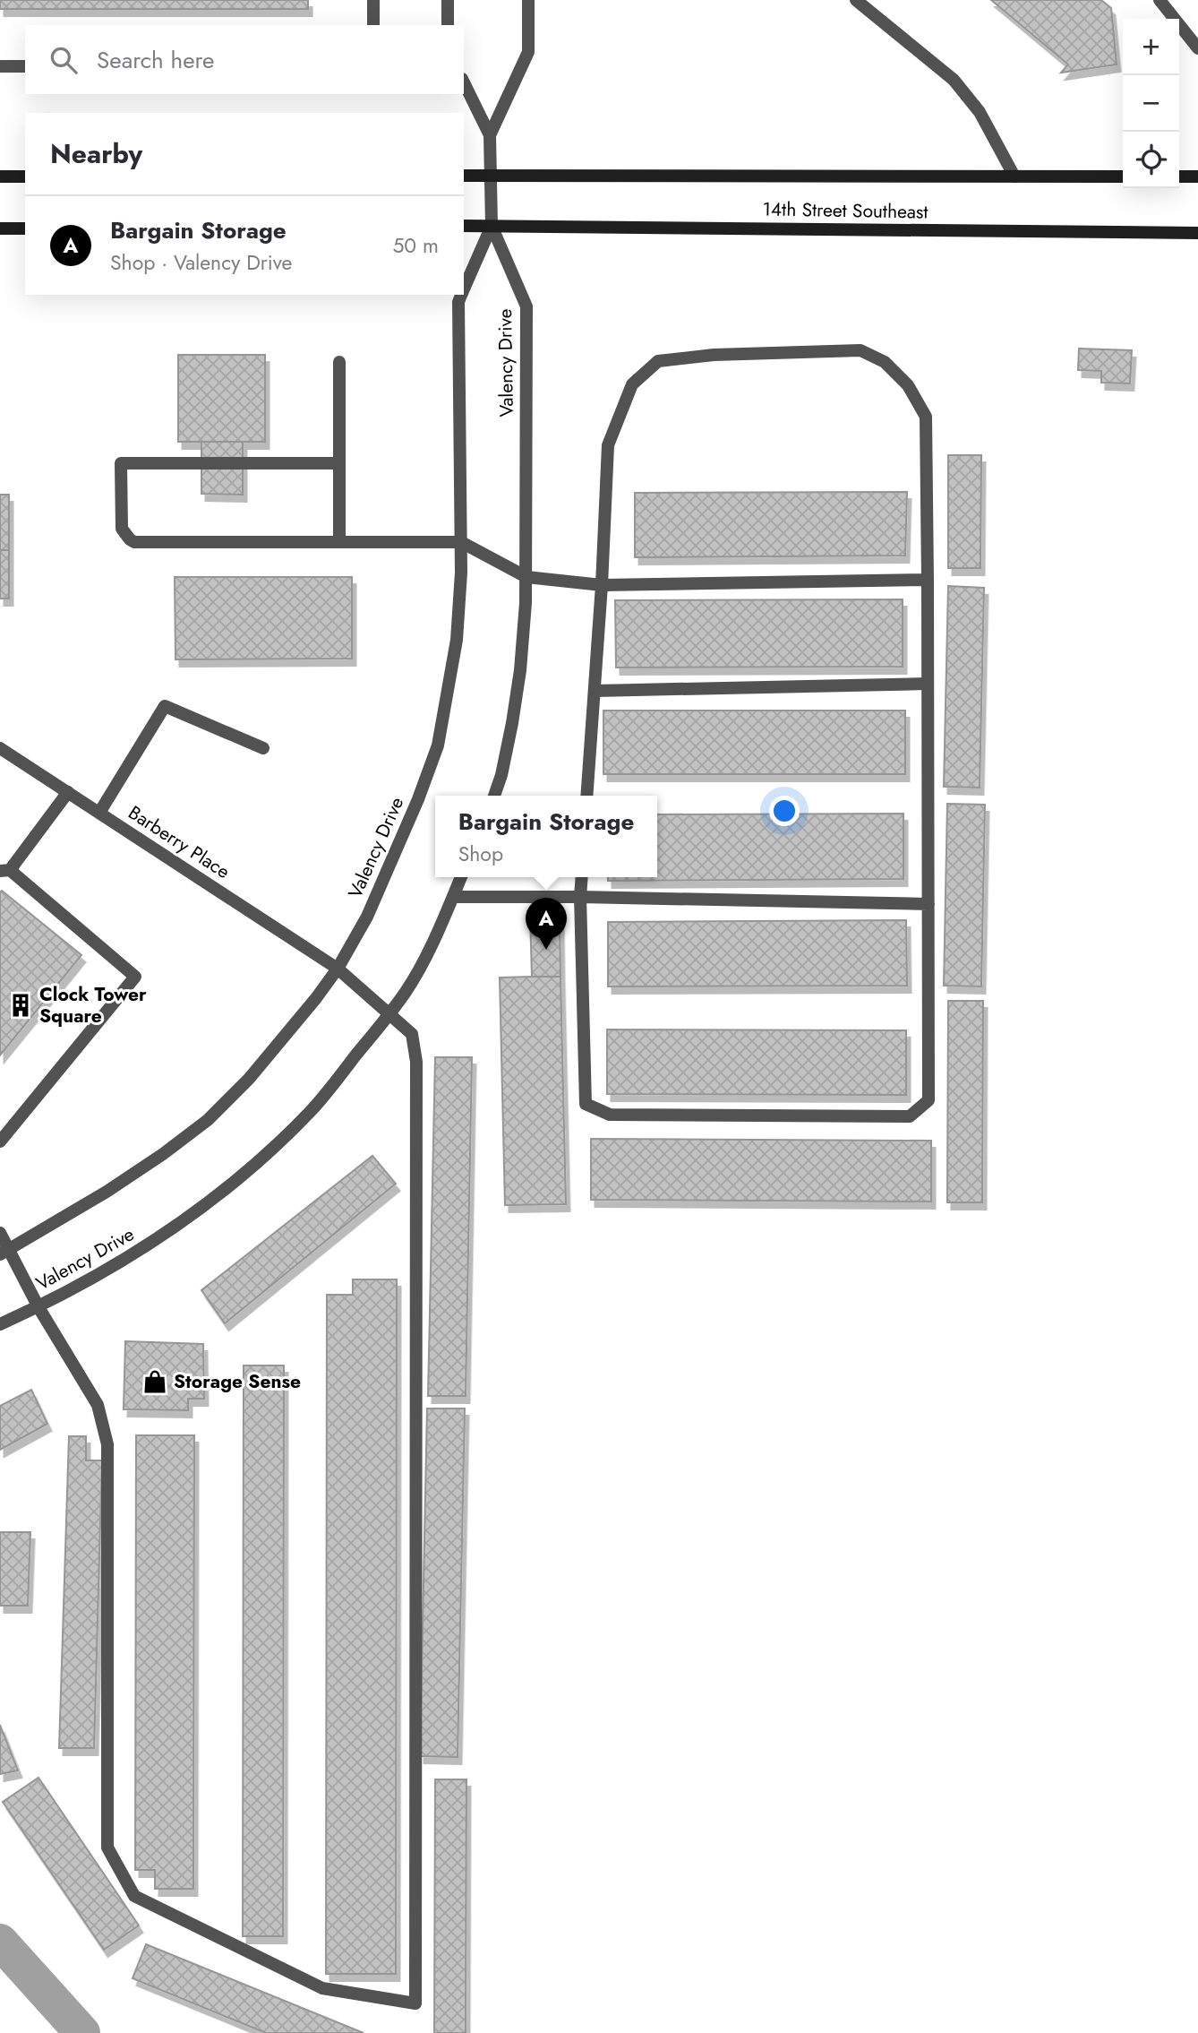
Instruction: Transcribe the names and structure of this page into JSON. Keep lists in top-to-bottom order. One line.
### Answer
{"streets":{"main road":["14th Street Southeast"],"street":["Valency Drive","Barberry Place"]},"crossings":[["14th Street Southeast","Valency Drive"],["Valency Drive","Barberry Place"]],"places":{"building":["Clock Tower Square"],"shop":["Storage Sense"]},"page":{"map_buttons":["+","−"],"search":"Search here","heading":"Nearby","list":[{"mark":"A","name":"Bargain Storage","note":"Shop · Valency Drive","value":"50 m"}],"popup":["Bargain Storage","Shop"],"pins":"A"}}
